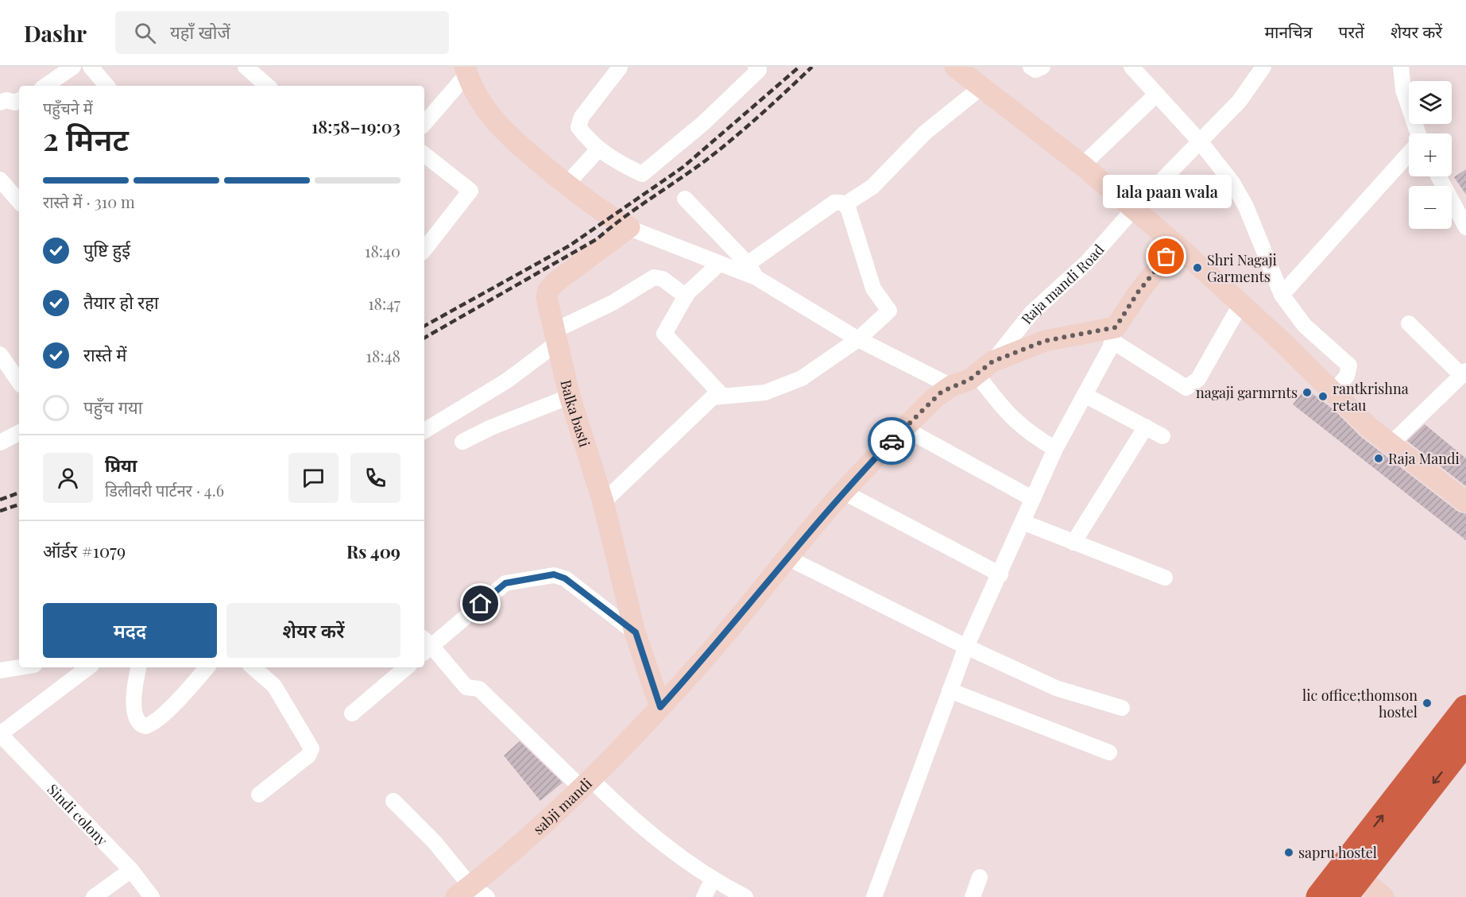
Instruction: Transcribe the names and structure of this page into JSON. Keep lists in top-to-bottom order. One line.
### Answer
{"streets":{"street":["Raja mandi Road","Balka basti","sabji mandi","Sindi colony"]},"crossings":[["Raja mandi Road","sabji mandi"],["Balka basti","sabji mandi"]],"places":["lala paan wala","Shri Nagaji Garments","nagaji garmrnts","rantkrishna retau","Raja Mandi","lic office;thomson hostel","sapru hostel"],"page":{"header":"Dashr","search":"यहाँ खोजें","nav":["मानचित्र","परतें","शेयर करें"],"map_buttons":["+","−"],"heading":["2 मिनट","पहुँचने में","18:58–19:03"],"panel":["प्रिया","डिलीवरी पार्टनर · 4.6","ऑर्डर #1079","Rs 409"],"bar":"रास्ते में · 310 m","bubble":"lala paan wala","list":[["पुष्टि हुई","18:40"],["तैयार हो रहा","18:47"],["रास्ते में","18:48"],"पहुँच गया"],"buttons":["मदद","शेयर करें"]}}
